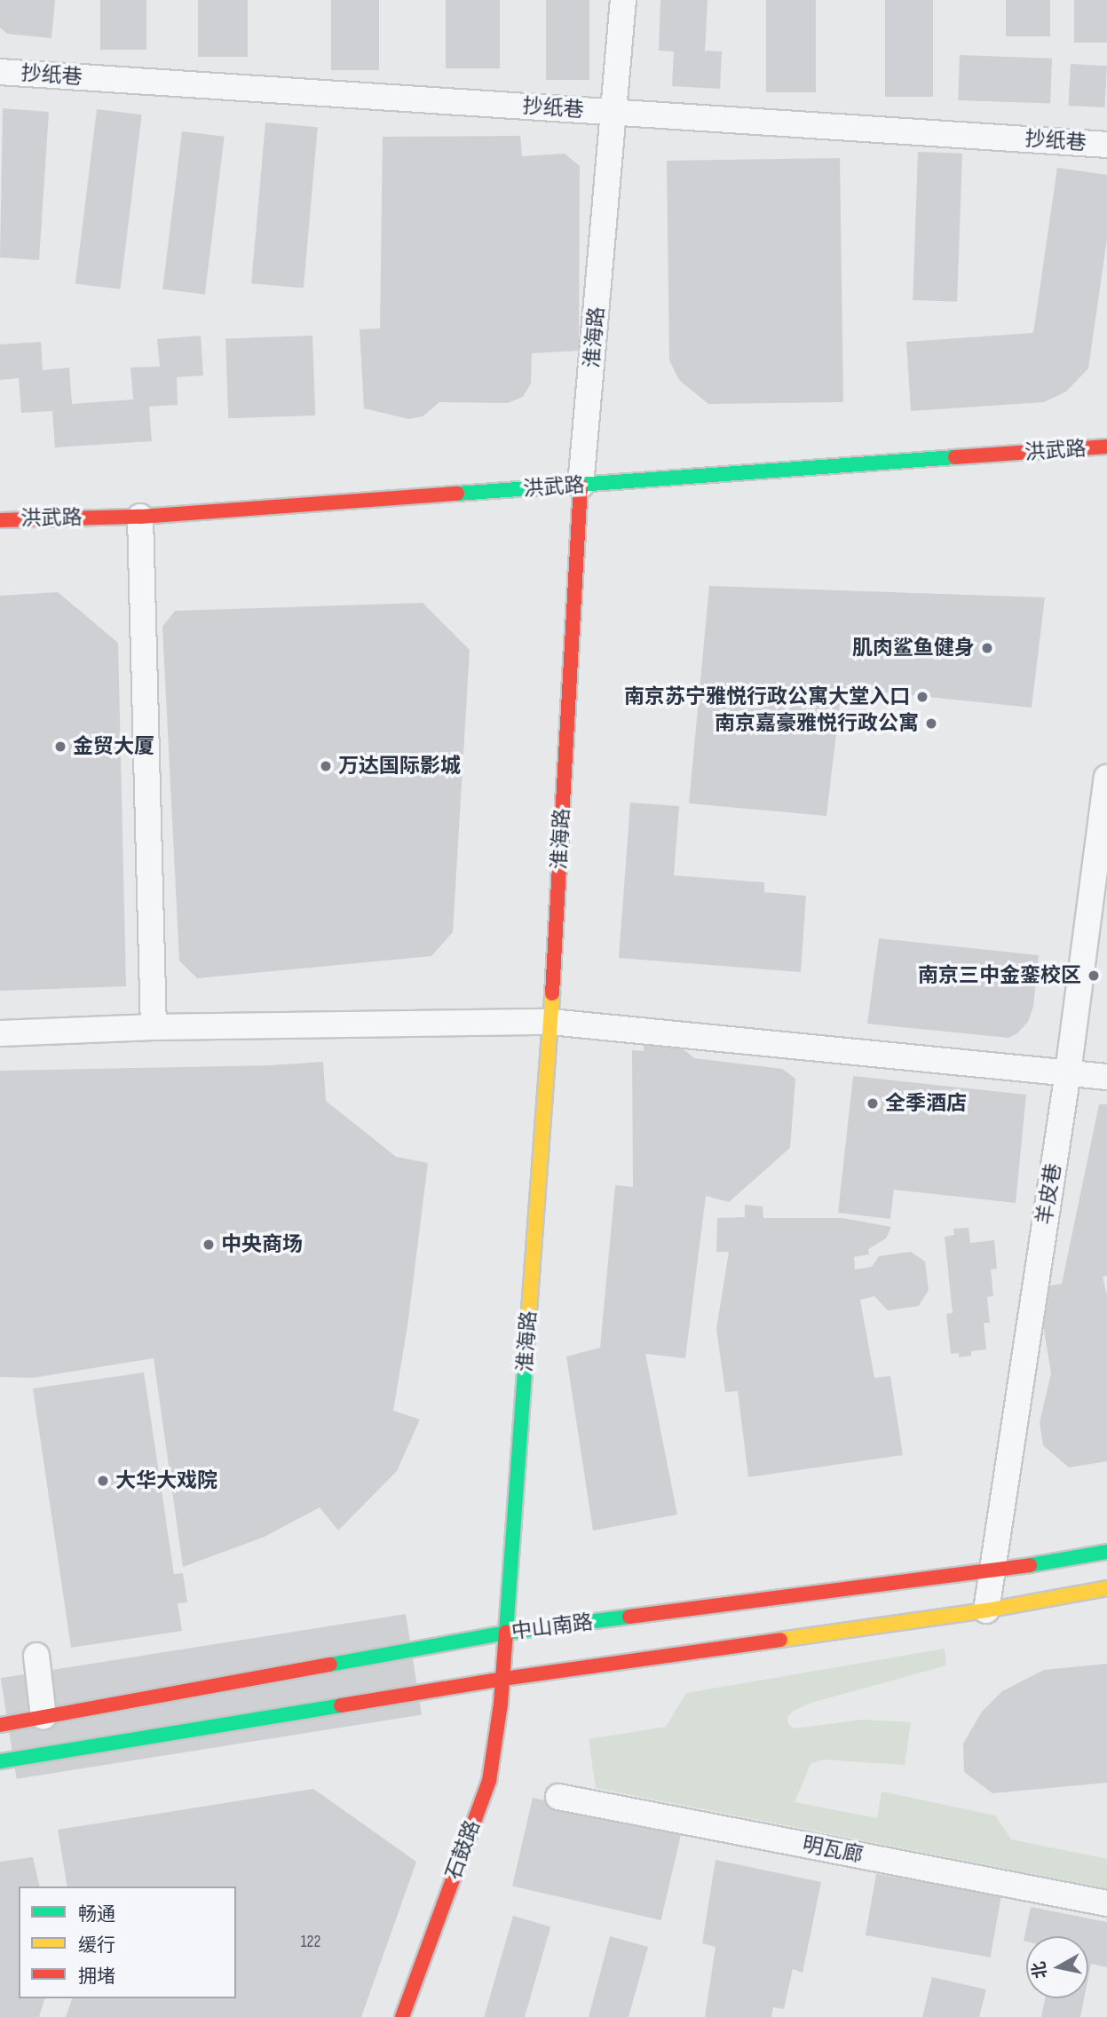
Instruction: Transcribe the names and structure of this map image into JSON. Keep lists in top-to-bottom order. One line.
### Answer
{"streets":{"main road":["淮海路","洪武路","中山南路","石鼓路"],"street":["抄纸巷","羊皮巷","明瓦廊"]},"crossings":[["抄纸巷","淮海路"],["淮海路","洪武路"],["淮海路","中山南路"],["淮海路","石鼓路"],["羊皮巷","中山南路"]],"places":["肌肉鲨鱼健身","南京苏宁雅悦行政公寓大堂入口","南京嘉豪雅悦行政公寓","金贸大厦","万达国际影城","南京三中金銮校区","全季酒店","中央商场","大华大戏院"],"house_numbers":["122"],"legend":["畅通","缓行","拥堵"],"north":"left"}
